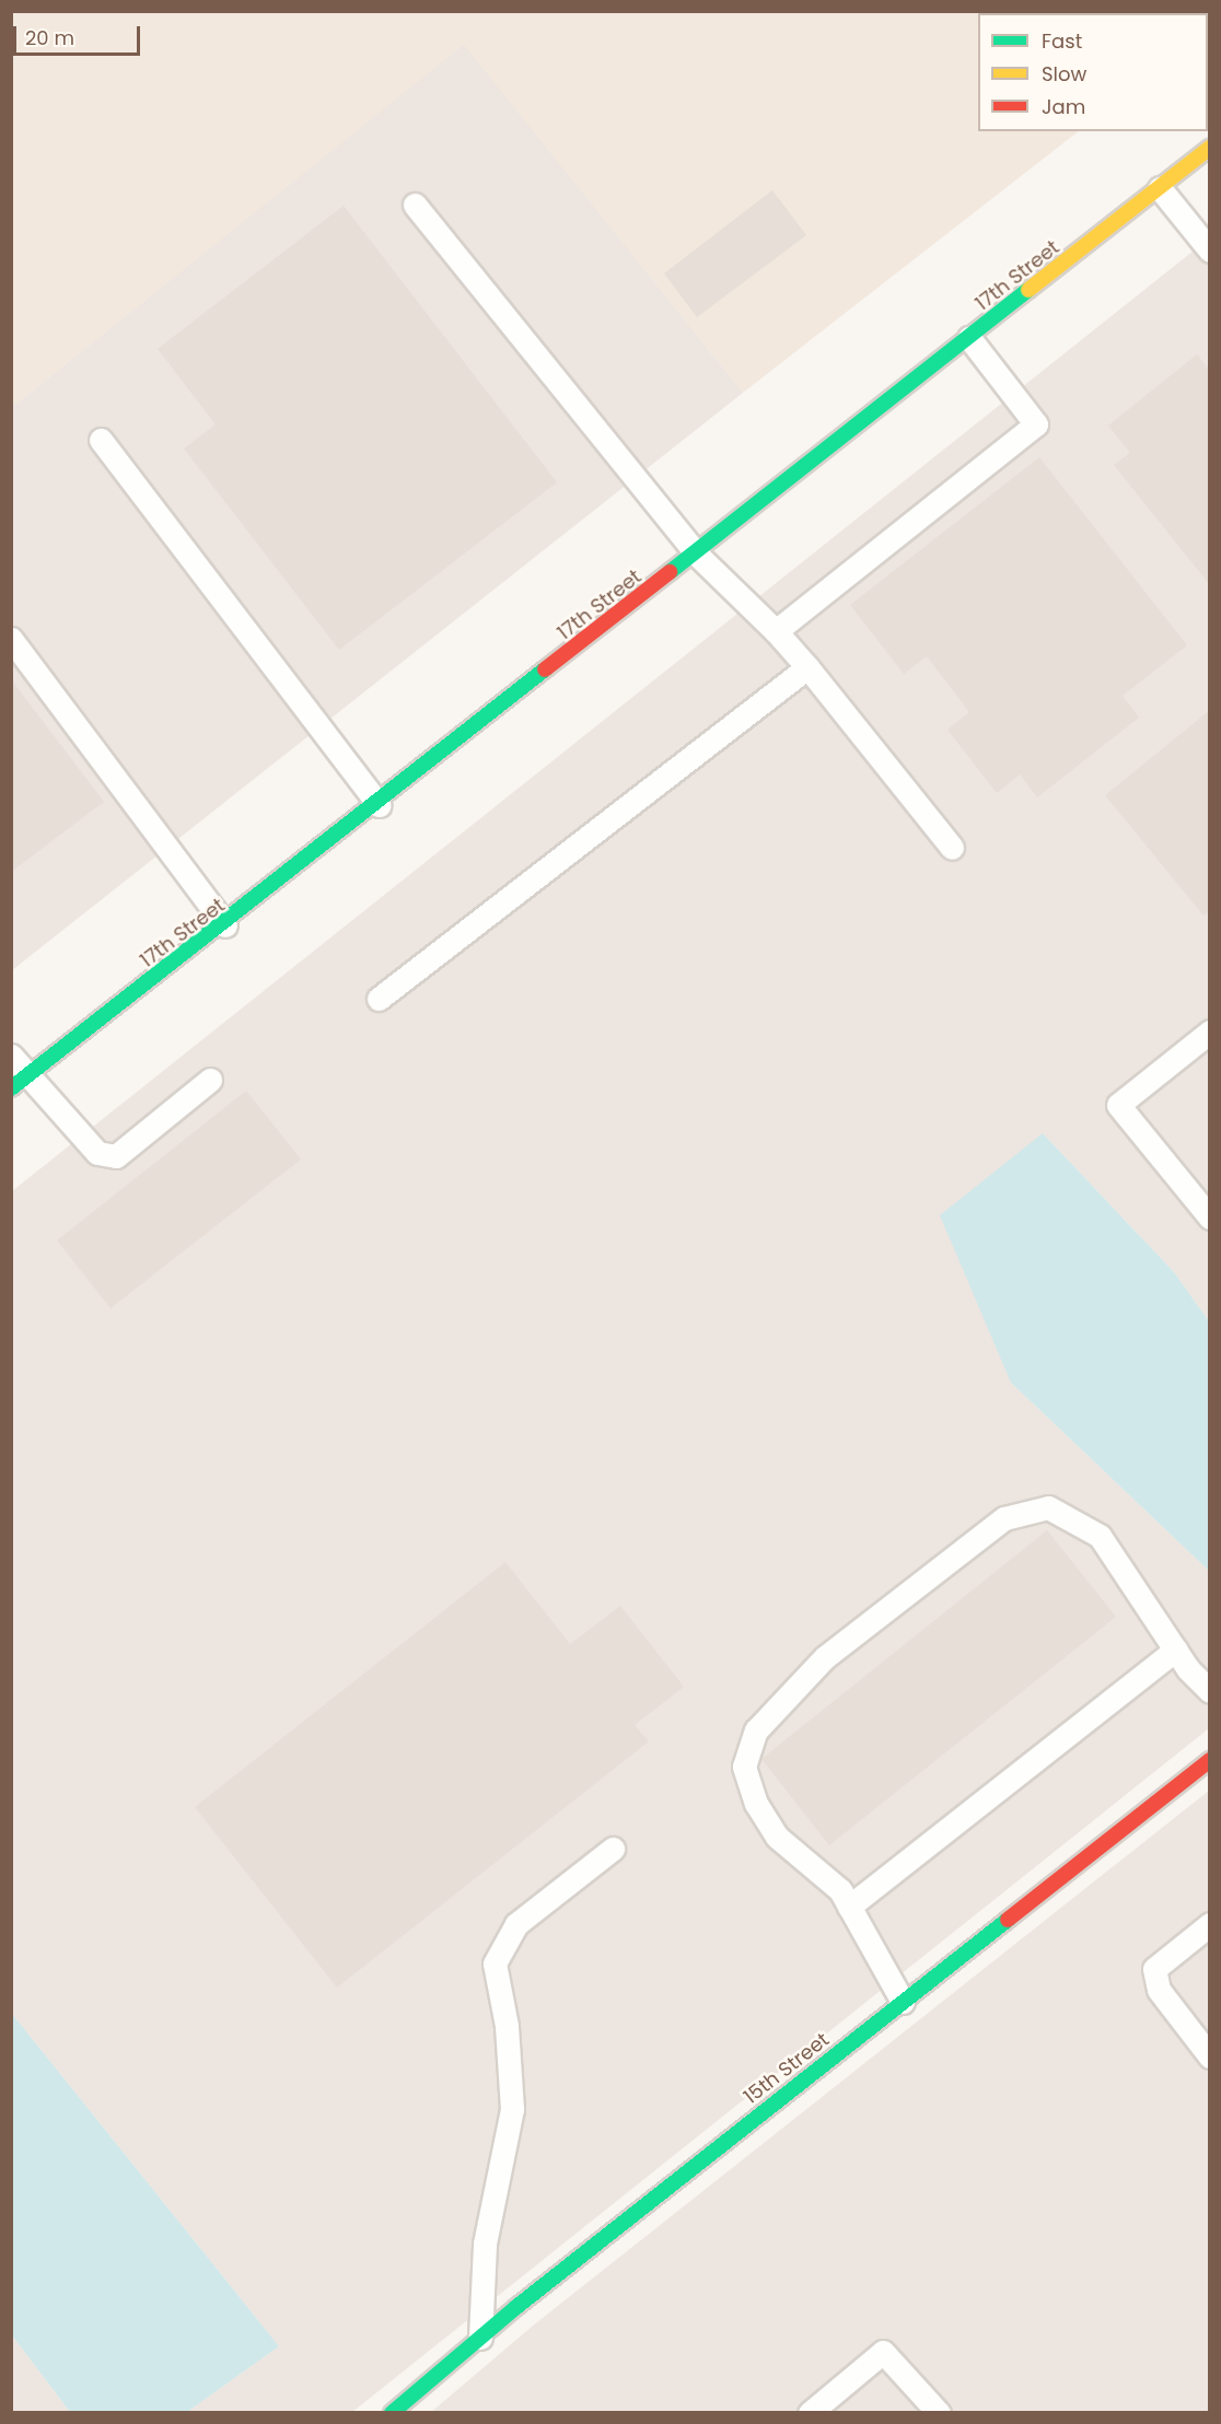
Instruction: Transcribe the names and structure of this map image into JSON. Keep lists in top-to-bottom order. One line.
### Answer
{"streets":{"main road":["17th Street","15th Street"]},"legend":["Fast","Slow","Jam"],"scale_bar":"20 m"}
